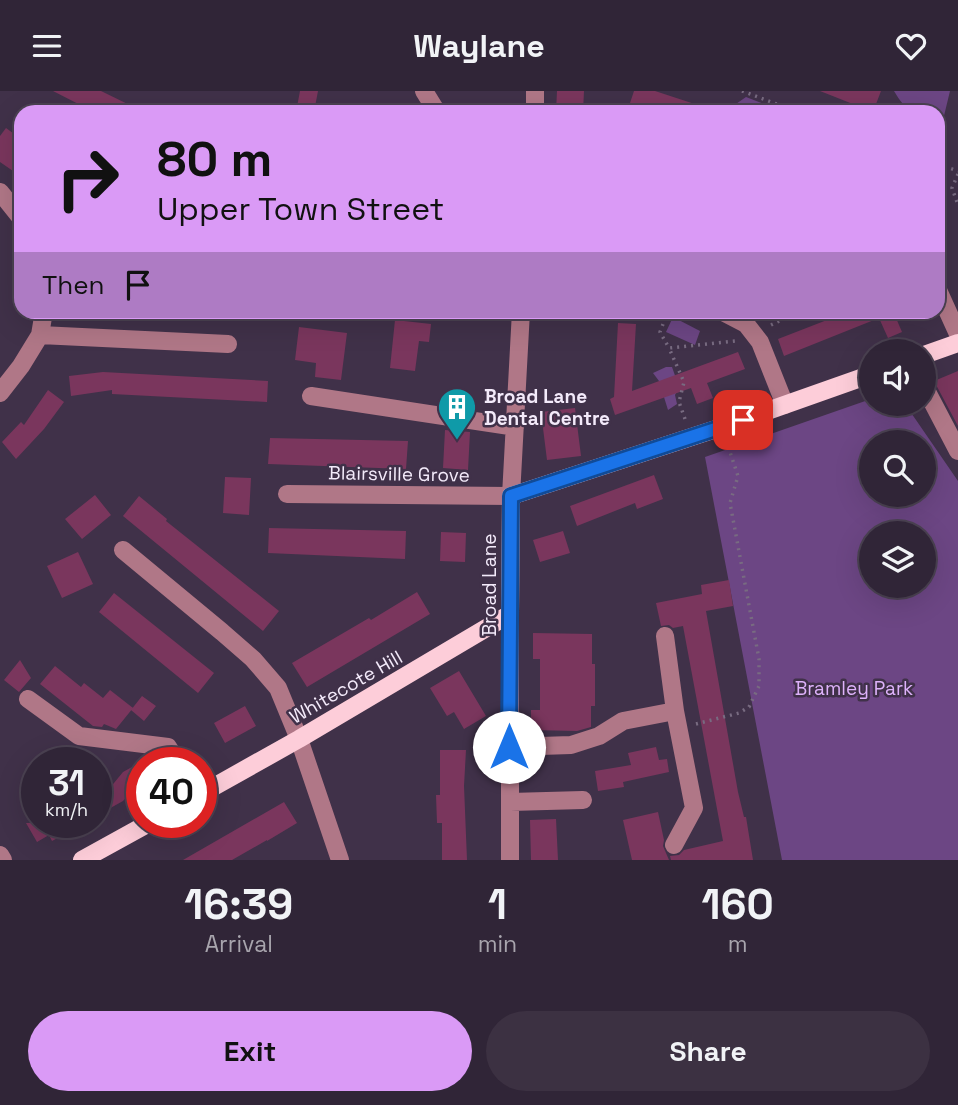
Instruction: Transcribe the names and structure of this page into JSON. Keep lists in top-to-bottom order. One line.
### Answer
{"streets":{"main road":["Broad Lane","Whitecote Hill"],"street":["Blairsville Grove"]},"crossings":[["Blairsville Grove","Broad Lane"],["Broad Lane","Whitecote Hill"]],"parks":["Bramley Park"],"places":{"building":["Broad Lane Dental Centre"]},"page":{"header":"Waylane","turn":["80 m","Upper Town Street"],"then":"Then","speed":"31 km/h","limit":"40","eta":["16:39","Arrival","1","min","160","m"],"buttons":["Exit","Share"]}}
